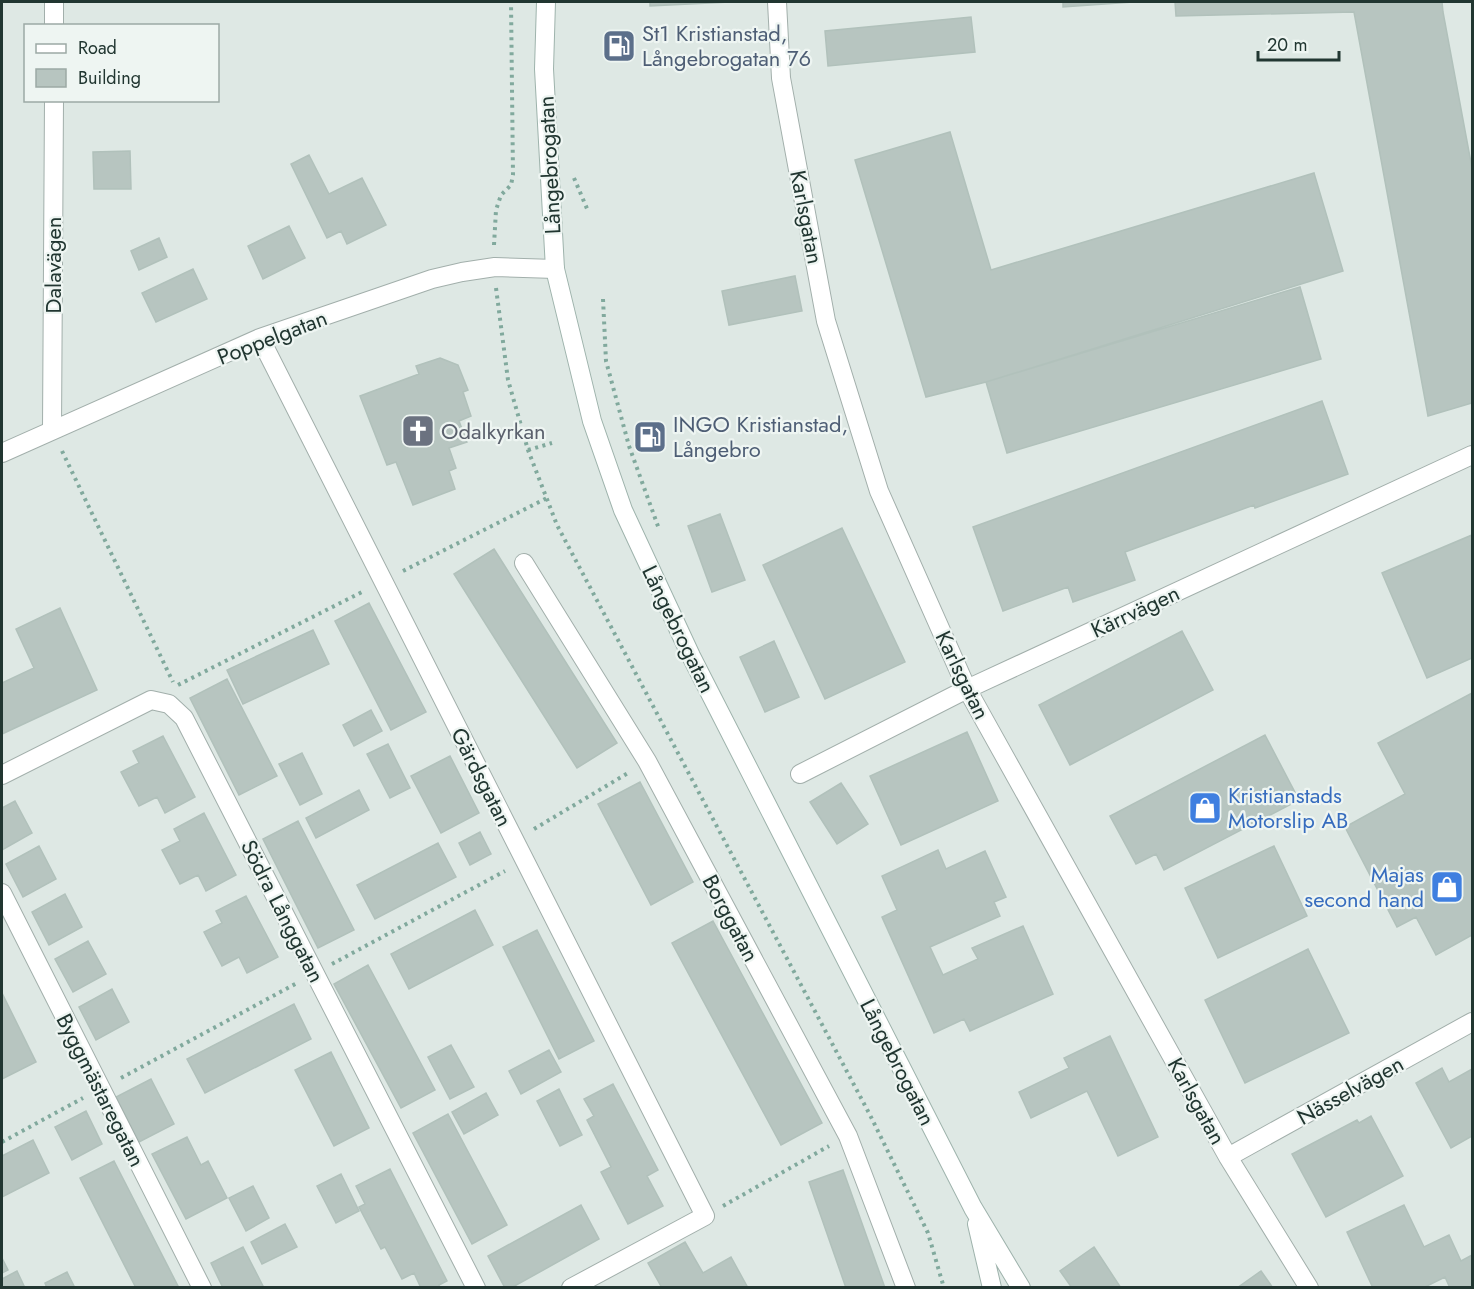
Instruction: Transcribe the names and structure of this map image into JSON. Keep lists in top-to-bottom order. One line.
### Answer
{"streets":{"street":["Långebrogatan","Karlsgatan","Dalavägen","Poppelgatan","Kärrvägen","Gärdsgatan","Södra Långgatan","Borggatan","Byggmästaregatan","Nässelvägen"]},"crossings":[["Långebrogatan","Poppelgatan"],["Karlsgatan","Kärrvägen"],["Karlsgatan","Nässelvägen"],["Dalavägen","Poppelgatan"],["Poppelgatan","Gärdsgatan"]],"places":{"fuel station":["St1 Kristianstad, Långebrogatan 76","INGO Kristianstad, Långebro"],"church":["Odalkyrkan"],"shop":["Kristianstads Motorslip AB","Majas second hand"]},"legend":["Road","Building"],"scale_bar":"20 m"}
